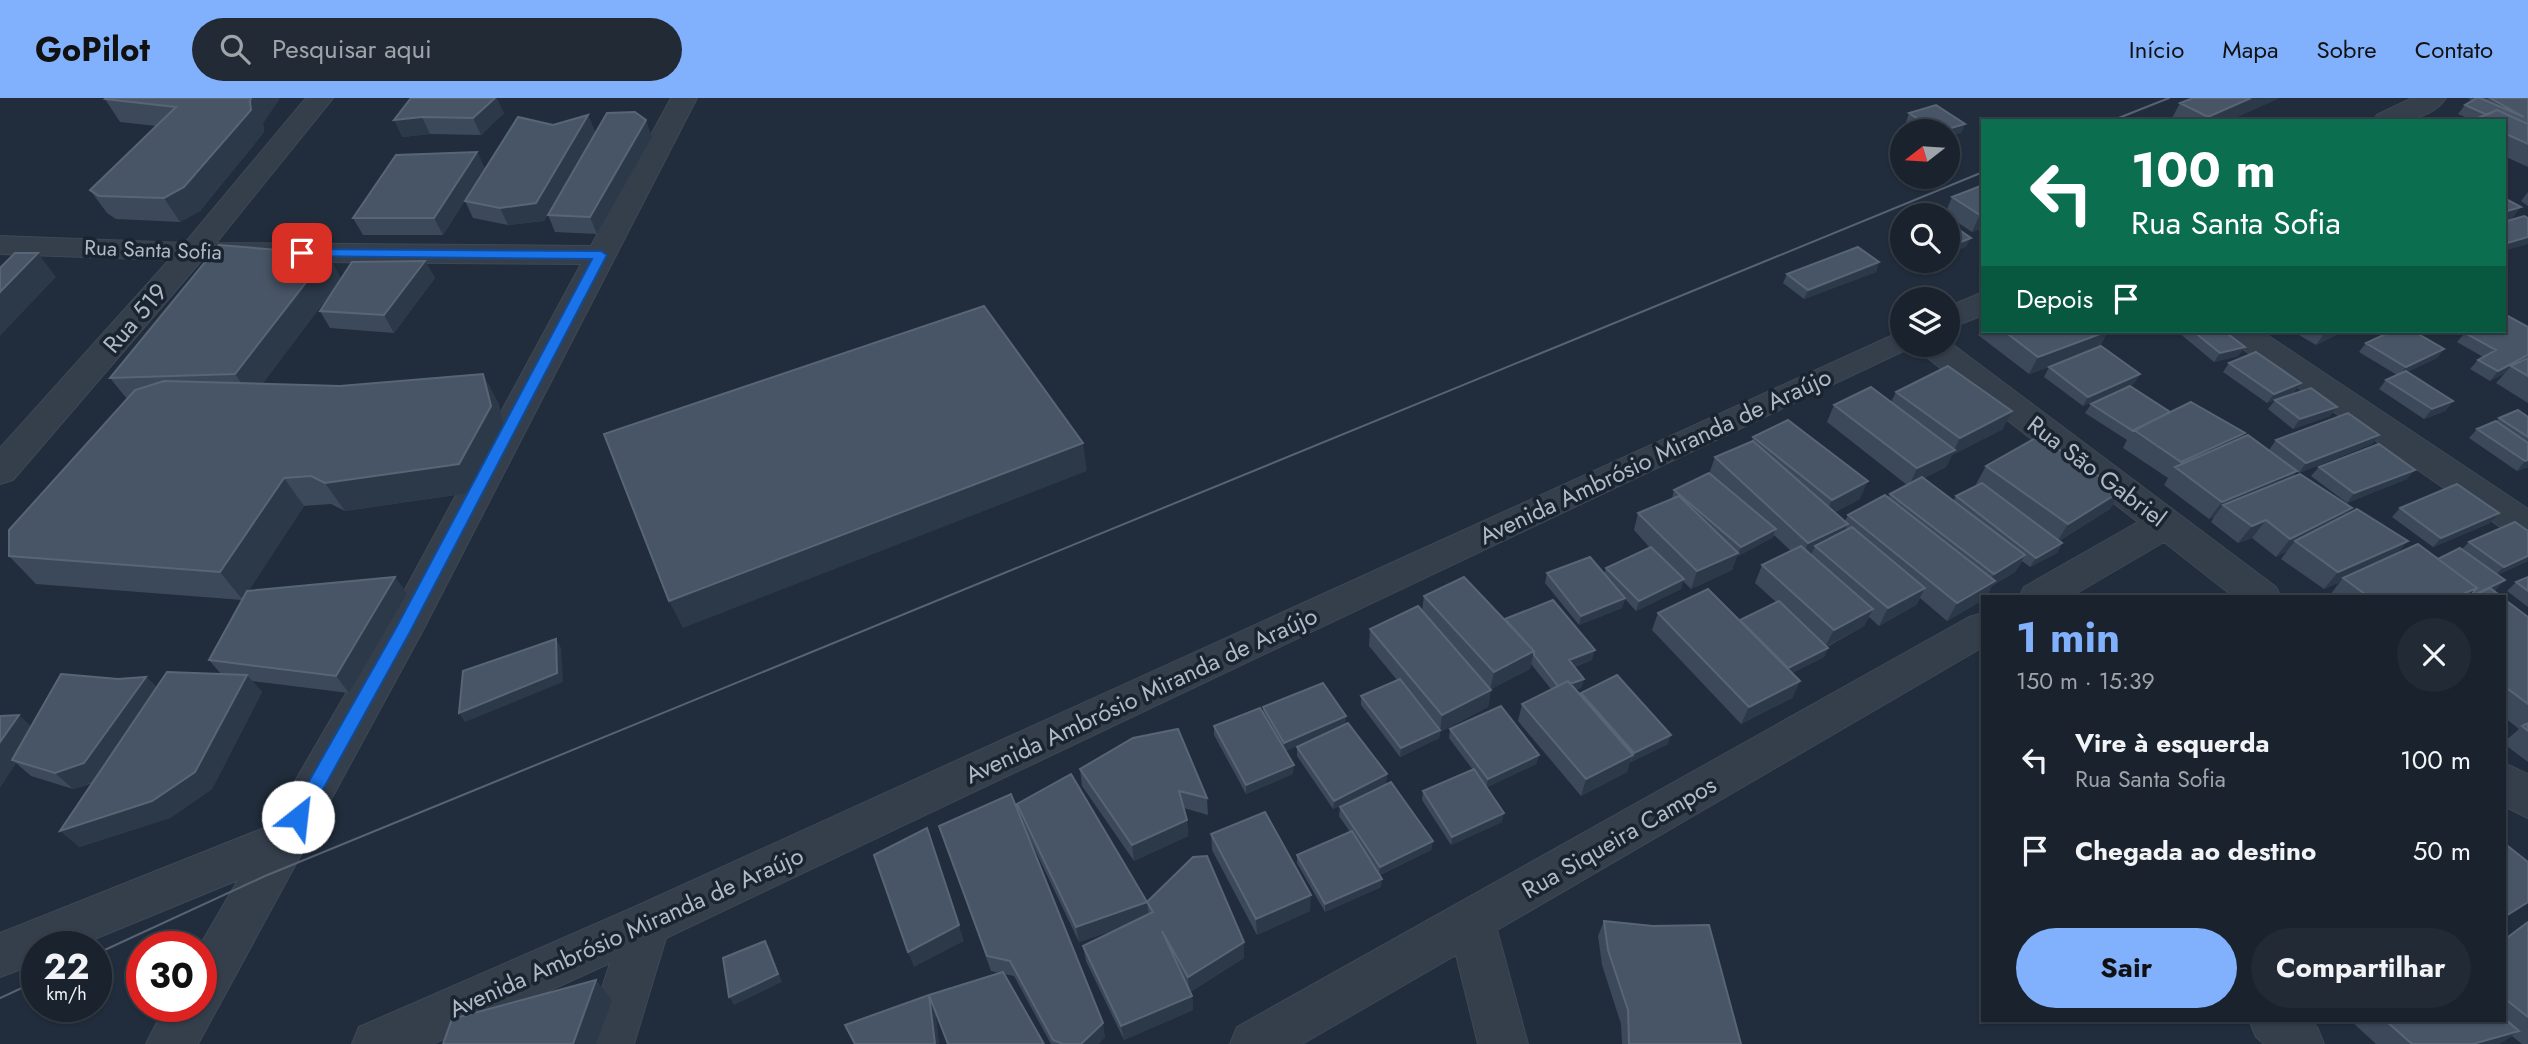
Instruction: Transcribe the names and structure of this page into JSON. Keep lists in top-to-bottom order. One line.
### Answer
{"streets":{"street":["Rua Santa Sofia","Rua 519","Avenida Ambrósio Miranda de Araújo","Rua São Gabriel","Rua Siqueira Campos"]},"crossings":[["Rua Santa Sofia","Rua 519"]],"north":"left","page":{"header":"GoPilot","search":"Pesquisar aqui","nav":["Início","Mapa","Sobre","Contato"],"turn":["100 m","Rua Santa Sofia"],"then":"Depois","heading":["1 min","150 m · 15:39"],"list":[{"name":"Vire à esquerda","note":"Rua Santa Sofia","value":"100 m"},{"name":"Chegada ao destino","value":"50 m"}],"buttons":["Sair","Compartilhar"],"speed":"22 km/h","limit":"30"}}
